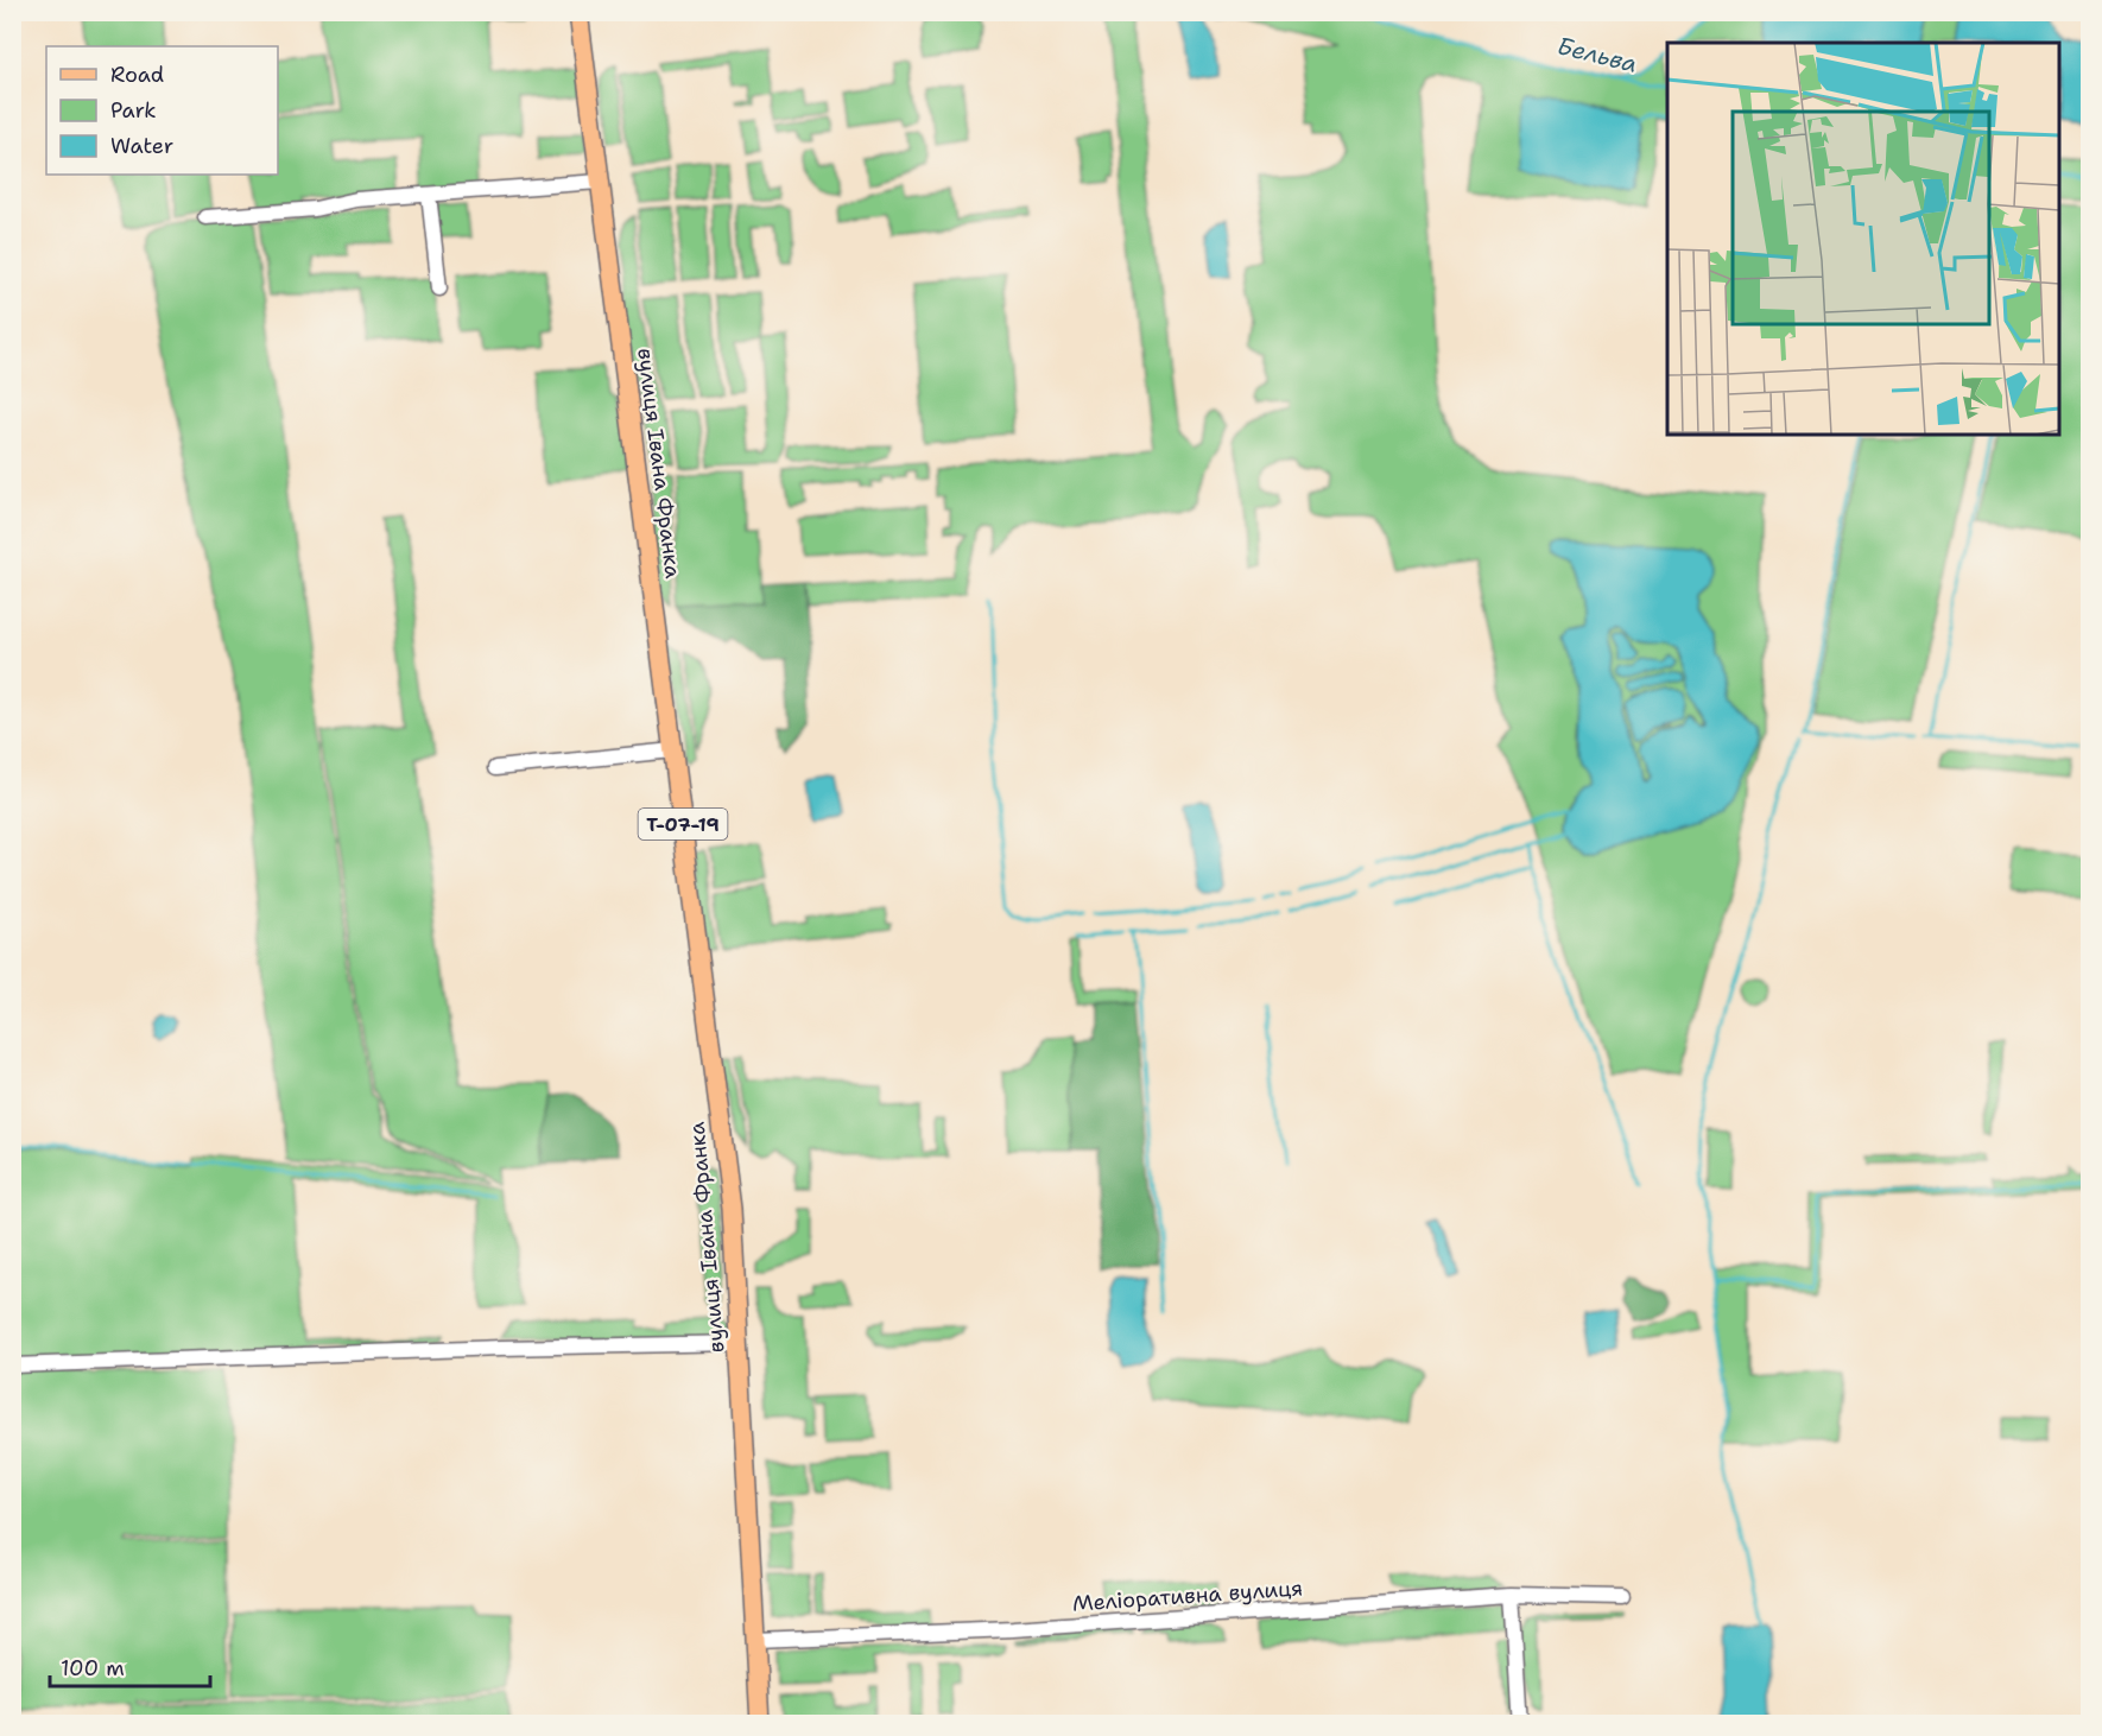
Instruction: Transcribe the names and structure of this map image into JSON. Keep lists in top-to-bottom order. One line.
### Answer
{"streets":{"main road":["вулиця Івана Франка","Т-07-19"],"street":["Меліоративна вулиця"]},"crossings":[["вулиця Івана Франка","Меліоративна вулиця"]],"water":["Бельва"],"legend":["Road","Park","Water"],"scale_bar":"100 m"}
